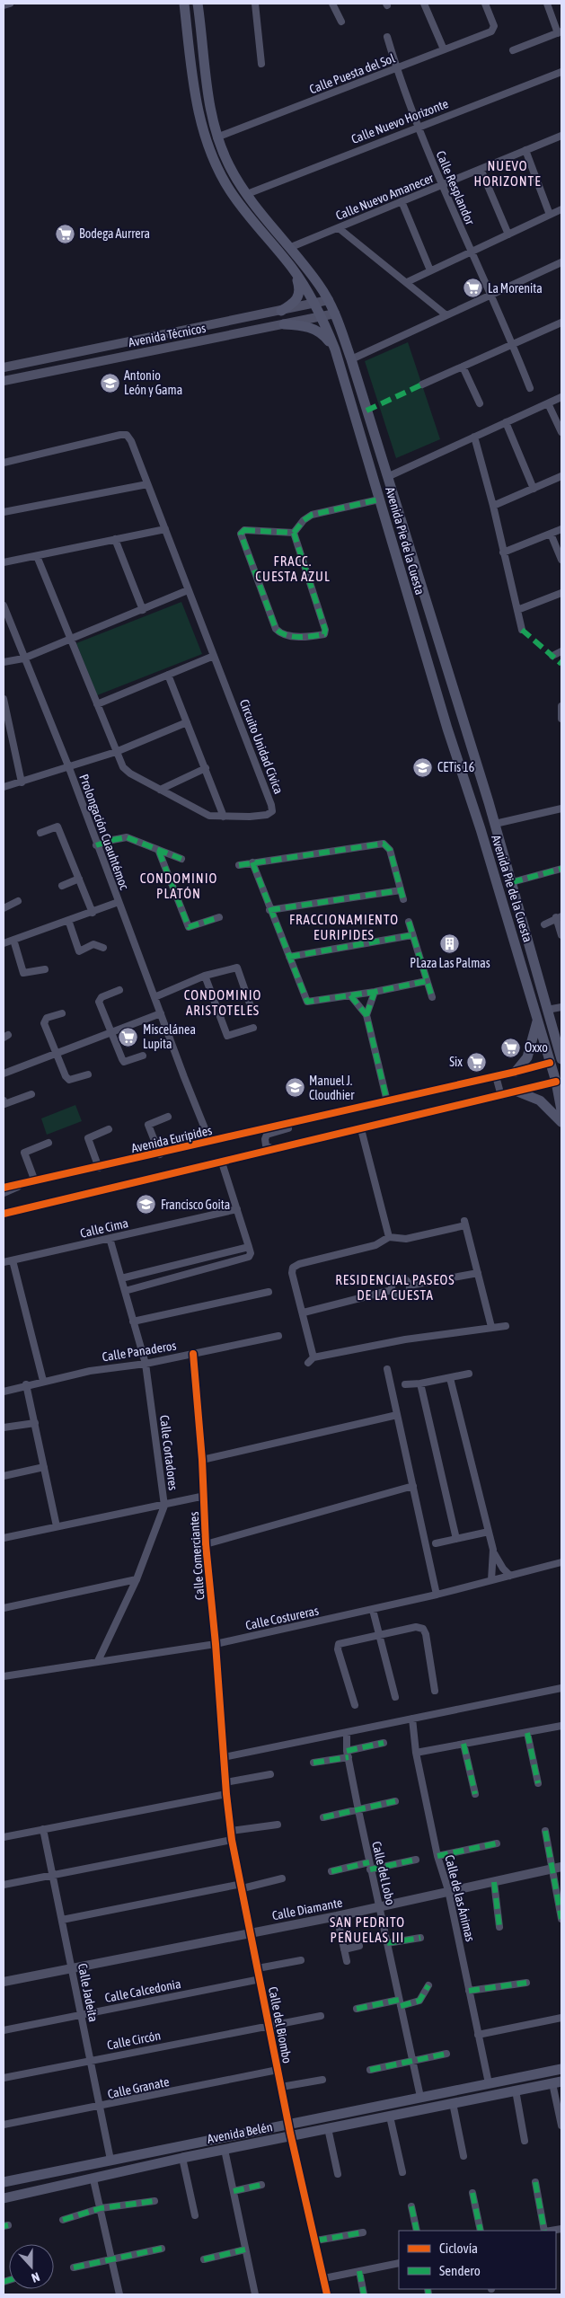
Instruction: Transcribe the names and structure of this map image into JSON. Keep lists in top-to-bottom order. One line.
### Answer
{"streets":{"main road":["Avenida Pie de la Cuesta","Avenida Belén"],"street":["Calle Puesta del Sol","Calle Nuevo Horizonte","Calle Resplandor","Calle Nuevo Amanecer","Avenida Técnicos","Circuito Unidad Cívica","Prolongación Cuauhtémoc","Avenida Euripides","Calle Cima","Calle Panaderos","Calle Cortadores","Calle Comerciantes","Calle Costureras","Calle del Lobo","Calle de las Ánimas","Calle Diamante","Calle Calcedonia","Calle Jadeita","Calle del Biombo","Calle Circón","Calle Granate"]},"crossings":[["Calle Puesta del Sol","Calle Resplandor"],["Calle Puesta del Sol","Avenida Pie de la Cuesta"],["Calle Nuevo Horizonte","Calle Resplandor"],["Calle Nuevo Horizonte","Avenida Pie de la Cuesta"],["Calle Resplandor","Calle Nuevo Amanecer"],["Calle Nuevo Amanecer","Avenida Pie de la Cuesta"],["Avenida Técnicos","Avenida Pie de la Cuesta"],["Avenida Pie de la Cuesta","Avenida Euripides"],["Prolongación Cuauhtémoc","Avenida Euripides"],["Calle Cima","Calle Cortadores"],["Calle Panaderos","Calle Cortadores"],["Calle Panaderos","Calle Comerciantes"],["Calle Cortadores","Calle Costureras"],["Calle Comerciantes","Calle Costureras"],["Calle Comerciantes","Calle del Biombo"],["Calle del Lobo","Calle Diamante"],["Calle del Lobo","Avenida Belén"],["Calle de las Ánimas","Calle Diamante"],["Calle de las Ánimas","Avenida Belén"],["Calle Diamante","Calle Jadeita"],["Calle Diamante","Calle del Biombo"],["Calle Calcedonia","Calle Jadeita"],["Calle Calcedonia","Calle del Biombo"],["Calle Jadeita","Calle Circón"],["Calle Jadeita","Calle Granate"],["Calle Jadeita","Avenida Belén"],["Calle del Biombo","Calle Circón"],["Calle del Biombo","Calle Granate"],["Calle del Biombo","Avenida Belén"]],"districts":["NUEVO HORIZONTE","FRACC. CUESTA AZUL","CONDOMINIO PLATÓN","FRACCIONAMIENTO EURIPIDES","CONDOMINIO ARISTOTELES","RESIDENCIAL PASEOS DE LA CUESTA","SAN PEDRITO PEÑUELAS III"],"places":{"supermarket":["Bodega Aurrera","La Morenita","Miscelánea Lupita","Oxxo","Six"],"school or university":["Antonio León y Gama","CETis 16","Manuel J. Cloudhier","Francisco Goita"],"building":["PLaza Las Palmas"]},"legend":["Ciclovía","Sendero"],"north":"bottom"}
